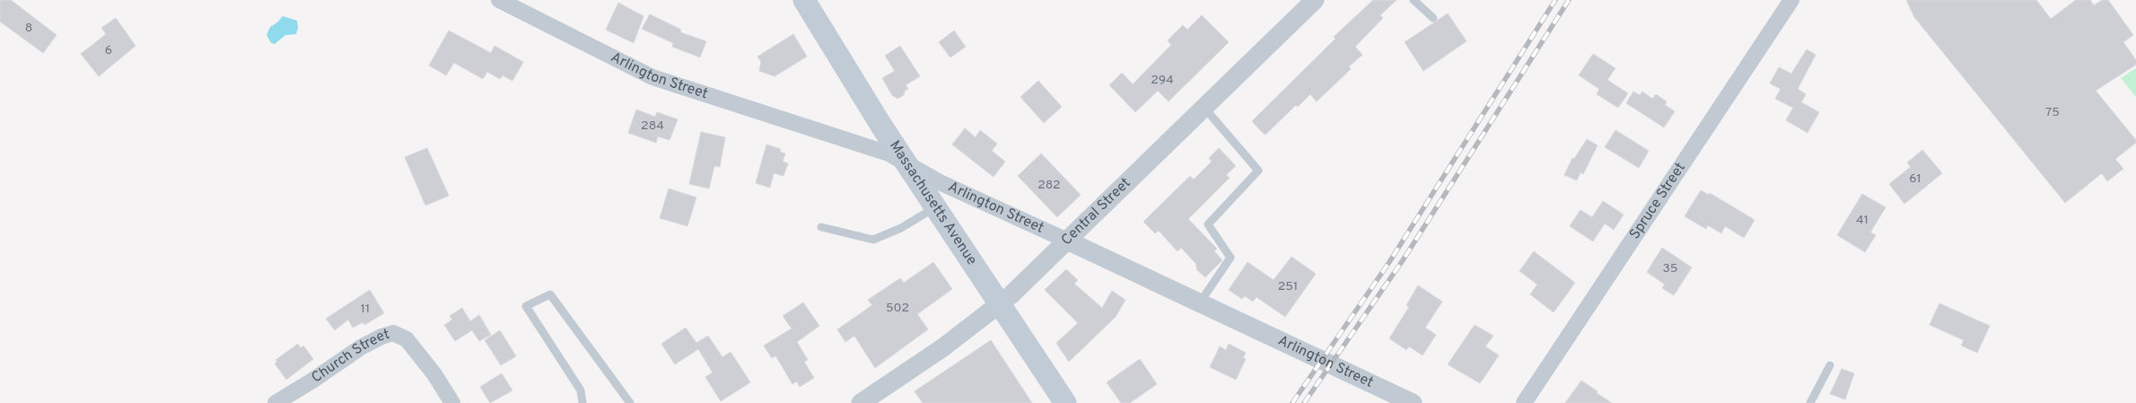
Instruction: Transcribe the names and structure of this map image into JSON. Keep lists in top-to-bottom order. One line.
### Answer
{"streets":{"main road":["Massachusetts Avenue"],"street":["Arlington Street","Spruce Street","Central Street","Church Street"]},"crossings":[["Arlington Street","Massachusetts Avenue"],["Arlington Street","Central Street"],["Massachusetts Avenue","Central Street"]],"house_numbers":["8","6","294","75","284","61","282","41","35","251","502","11"]}
